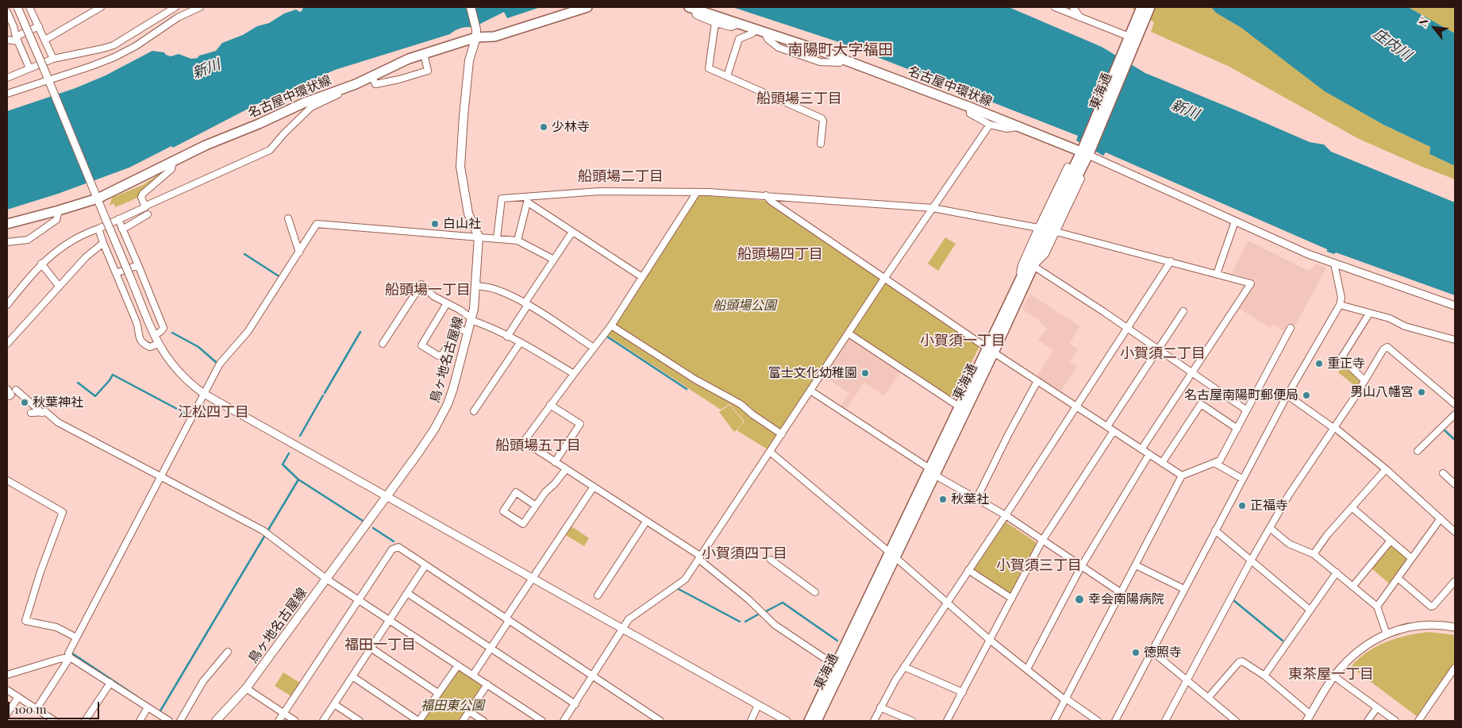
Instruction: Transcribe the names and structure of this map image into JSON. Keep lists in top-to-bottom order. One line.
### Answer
{"streets":{"main road":["名古屋中環状線","東海通","鳥ヶ地名古屋線"]},"crossings":[["名古屋中環状線","東海通"]],"districts":["南陽町大字福田","船頭場三丁目","船頭場二丁目","船頭場四丁目","船頭場一丁目","小賀須一丁目","小賀須二丁目","江松四丁目","船頭場五丁目","小賀須四丁目","小賀須三丁目","福田一丁目","東茶屋一丁目"],"water":["庄内川","新川"],"parks":["船頭場公園","福田東公園"],"places":["少林寺","白山社","重正寺","富士文化幼稚園","男山八幡宮","名古屋南陽町郵便局","秋葉神社","秋葉社","正福寺","幸会南陽病院","徳照寺"],"scale_bar":"100 m","north":"top left"}
